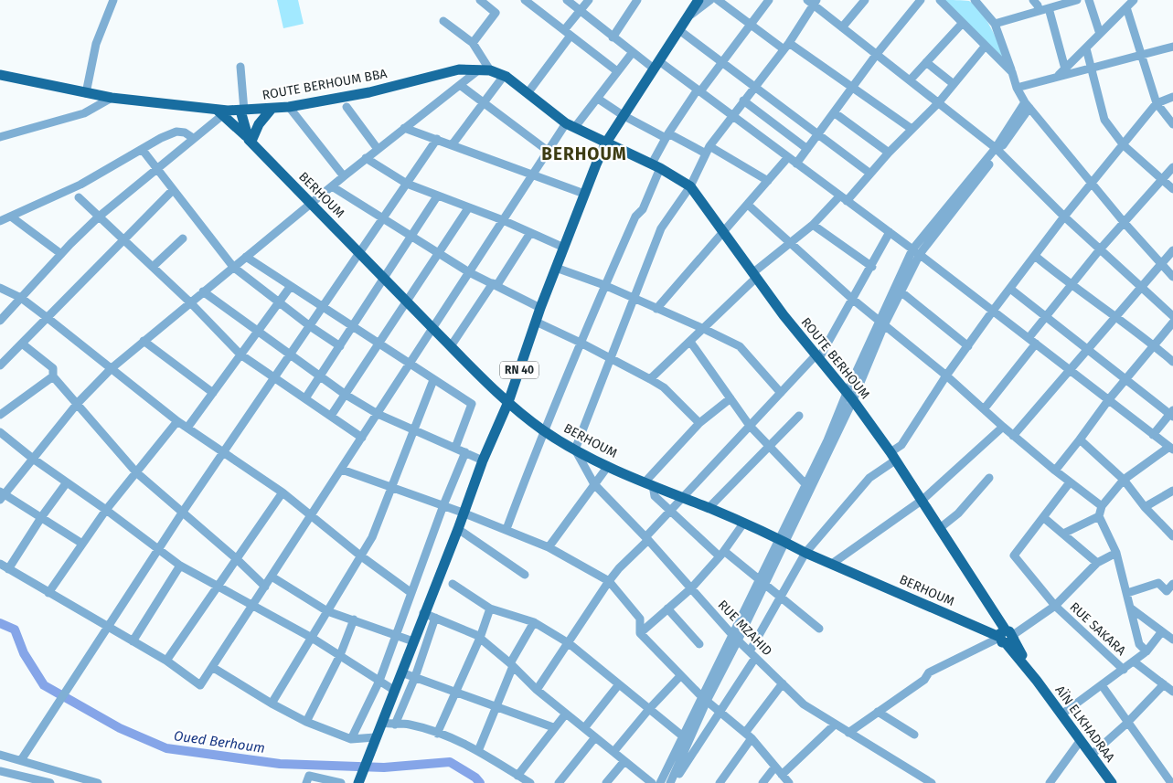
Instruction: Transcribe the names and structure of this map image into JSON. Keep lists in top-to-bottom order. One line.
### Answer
{"streets":{"main road":["ROUTE BERHOUM BBA","BERHOUM","ROUTE BERHOUM","RN 40","AÏN ELKHADRAA"],"street":["RUE MZAHID","RUE SAKARA"]},"crossings":[["ROUTE BERHOUM BBA","BERHOUM"],["ROUTE BERHOUM BBA","ROUTE BERHOUM"],["ROUTE BERHOUM BBA","RN 40"],["BERHOUM","ROUTE BERHOUM"],["BERHOUM","RN 40"],["BERHOUM","RUE MZAHID"],["BERHOUM","AÏN ELKHADRAA"],["ROUTE BERHOUM","RN 40"],["ROUTE BERHOUM","AÏN ELKHADRAA"]],"districts":["BERHOUM"],"water":["Oued Berhoum"]}
